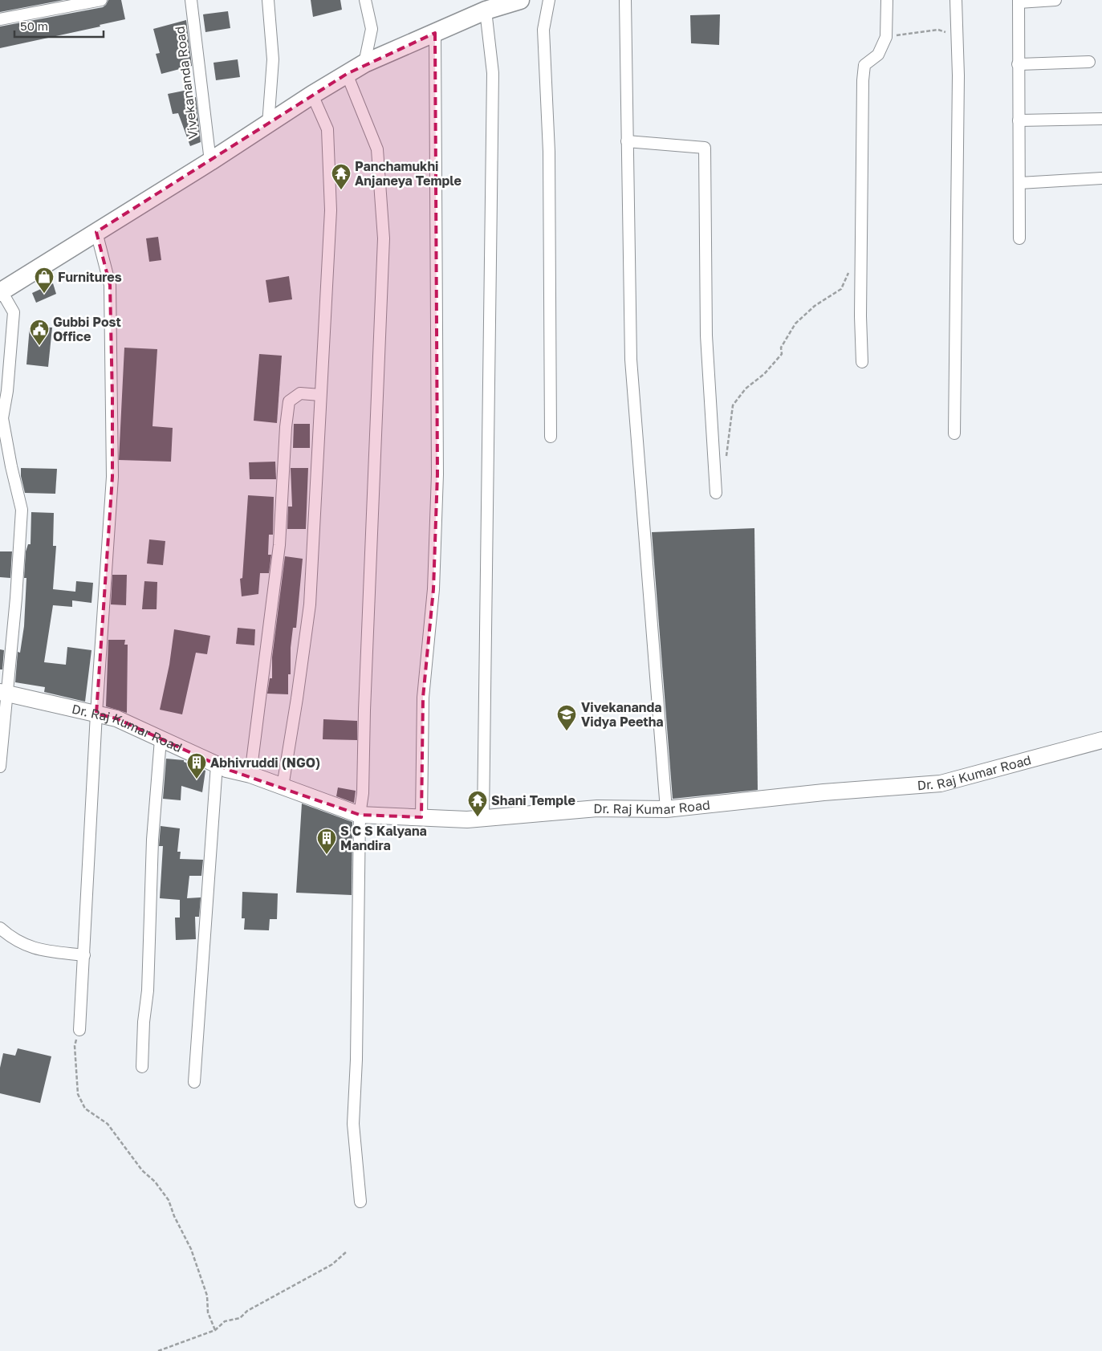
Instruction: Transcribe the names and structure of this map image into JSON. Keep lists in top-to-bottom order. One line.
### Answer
{"streets":{"street":["Vivekananda Road","Dr. Raj Kumar Road"]},"places":{"temple":["Panchamukhi Anjaneya Temple","Shani Temple"],"shop":["Furnitures"],"public building":["Gubbi Post Office"],"school or university":["Vivekananda Vidya Peetha"],"building":["Abhivruddi (NGO)","S C S Kalyana Mandira"]},"scale_bar":"50 m"}
